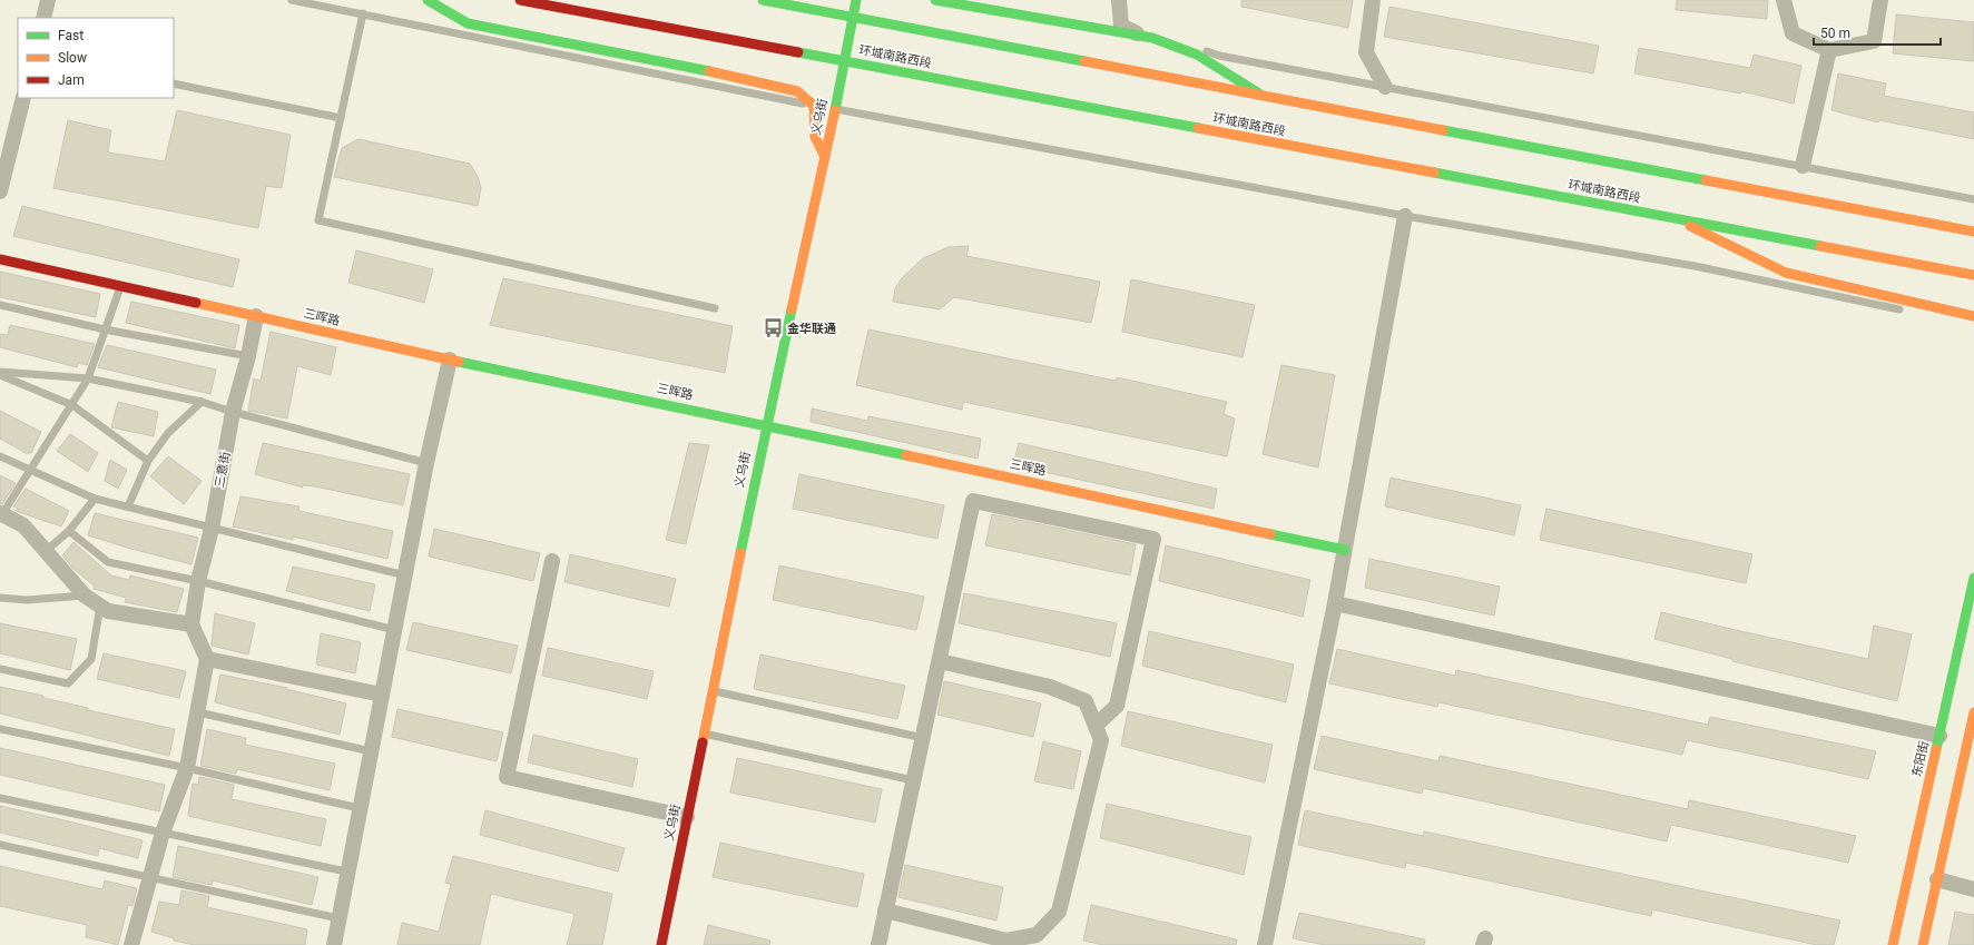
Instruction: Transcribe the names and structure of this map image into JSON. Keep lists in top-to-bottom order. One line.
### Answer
{"streets":{"main road":["环城南路西段","义乌街","三晖路","东阳街"],"street":["三意街"]},"crossings":[["环城南路西段","义乌街"],["义乌街","三晖路"],["三晖路","三意街"]],"places":{"bus stop":["金华联通"]},"legend":["Fast","Slow","Jam"],"scale_bar":"50 m"}
